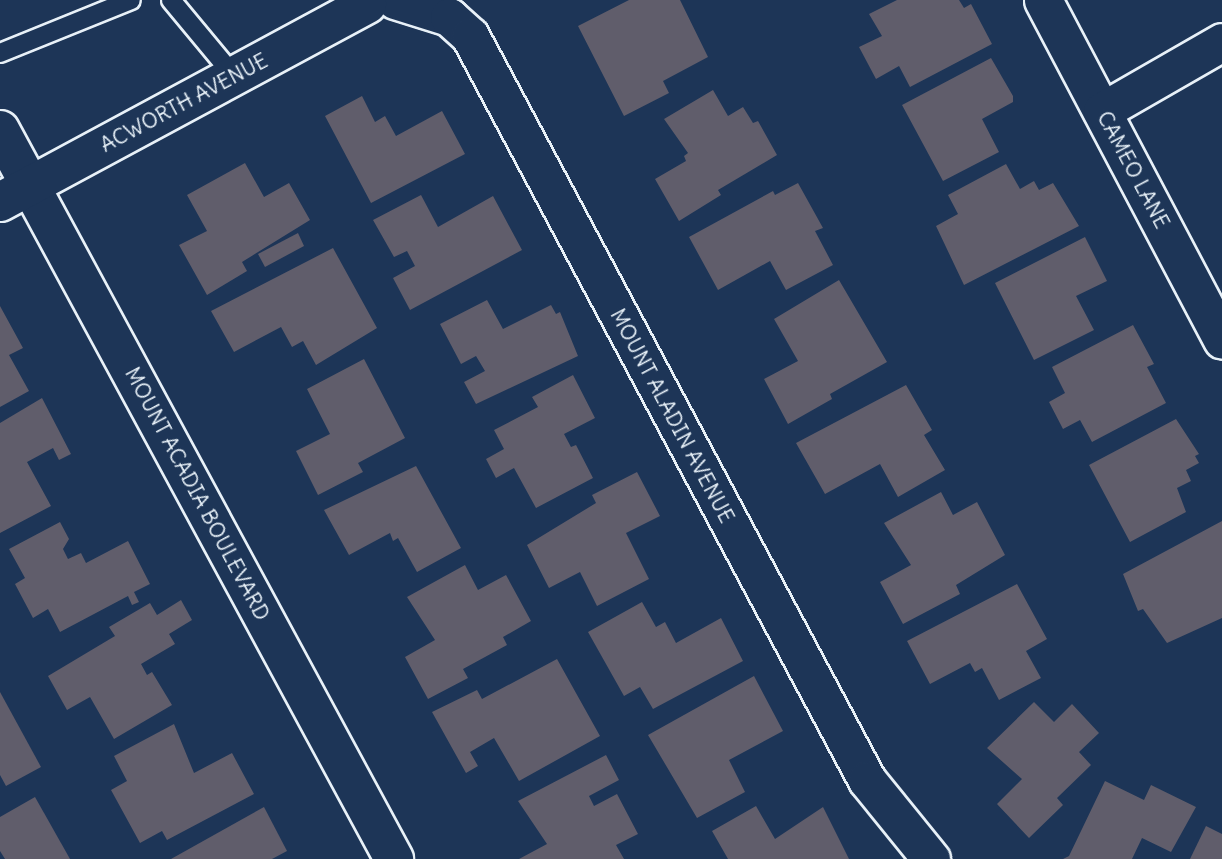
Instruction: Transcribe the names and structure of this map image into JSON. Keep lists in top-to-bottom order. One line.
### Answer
{"streets":{"main road":["ACWORTH AVENUE","MOUNT ACADIA BOULEVARD"],"street":["CAMEO LANE","MOUNT ALADIN AVENUE"]},"crossings":[["ACWORTH AVENUE","MOUNT ALADIN AVENUE"],["ACWORTH AVENUE","MOUNT ACADIA BOULEVARD"]]}
